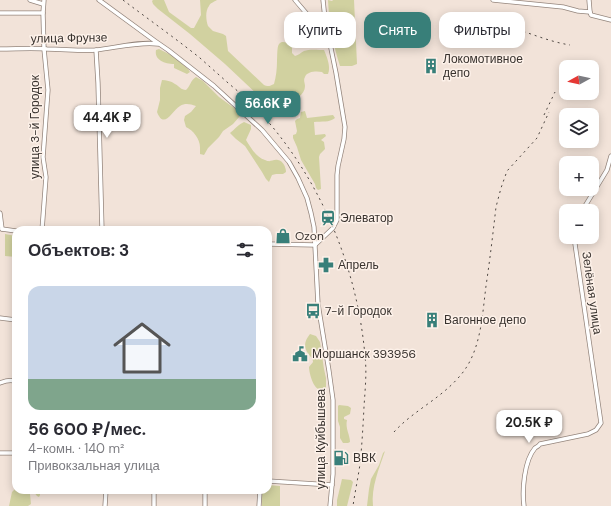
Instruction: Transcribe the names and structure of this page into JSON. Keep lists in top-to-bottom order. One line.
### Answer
{"streets":{"street":["улица Фрунзе","улица 3-й Городок","Зелёная улица","улица Куйбышева"]},"crossings":[["улица Фрунзе","улица 3-й Городок"],["улица Фрунзе","улица Куйбышева"]],"places":{"building":["Локомотивное депо","Вагонное депо"],"station":["Элеватор"],"shop":["Ozon"],"pharmacy":["Апрель"],"bus stop":["7-й Городок"],"public building":["Моршанск 393956"],"fuel station":["ВВК"]},"north":"left","page":{"chip":["Купить","Снять","Фильтры"],"map_buttons":["+","−"],"price":["56.6K ₽","44.4K ₽","20.5K ₽"],"heading":"Объектов: 3","list":[{"name":"56 600 ₽/мес.","note":"4-комн. · 140 m² · Привокзальная улица"}]}}
